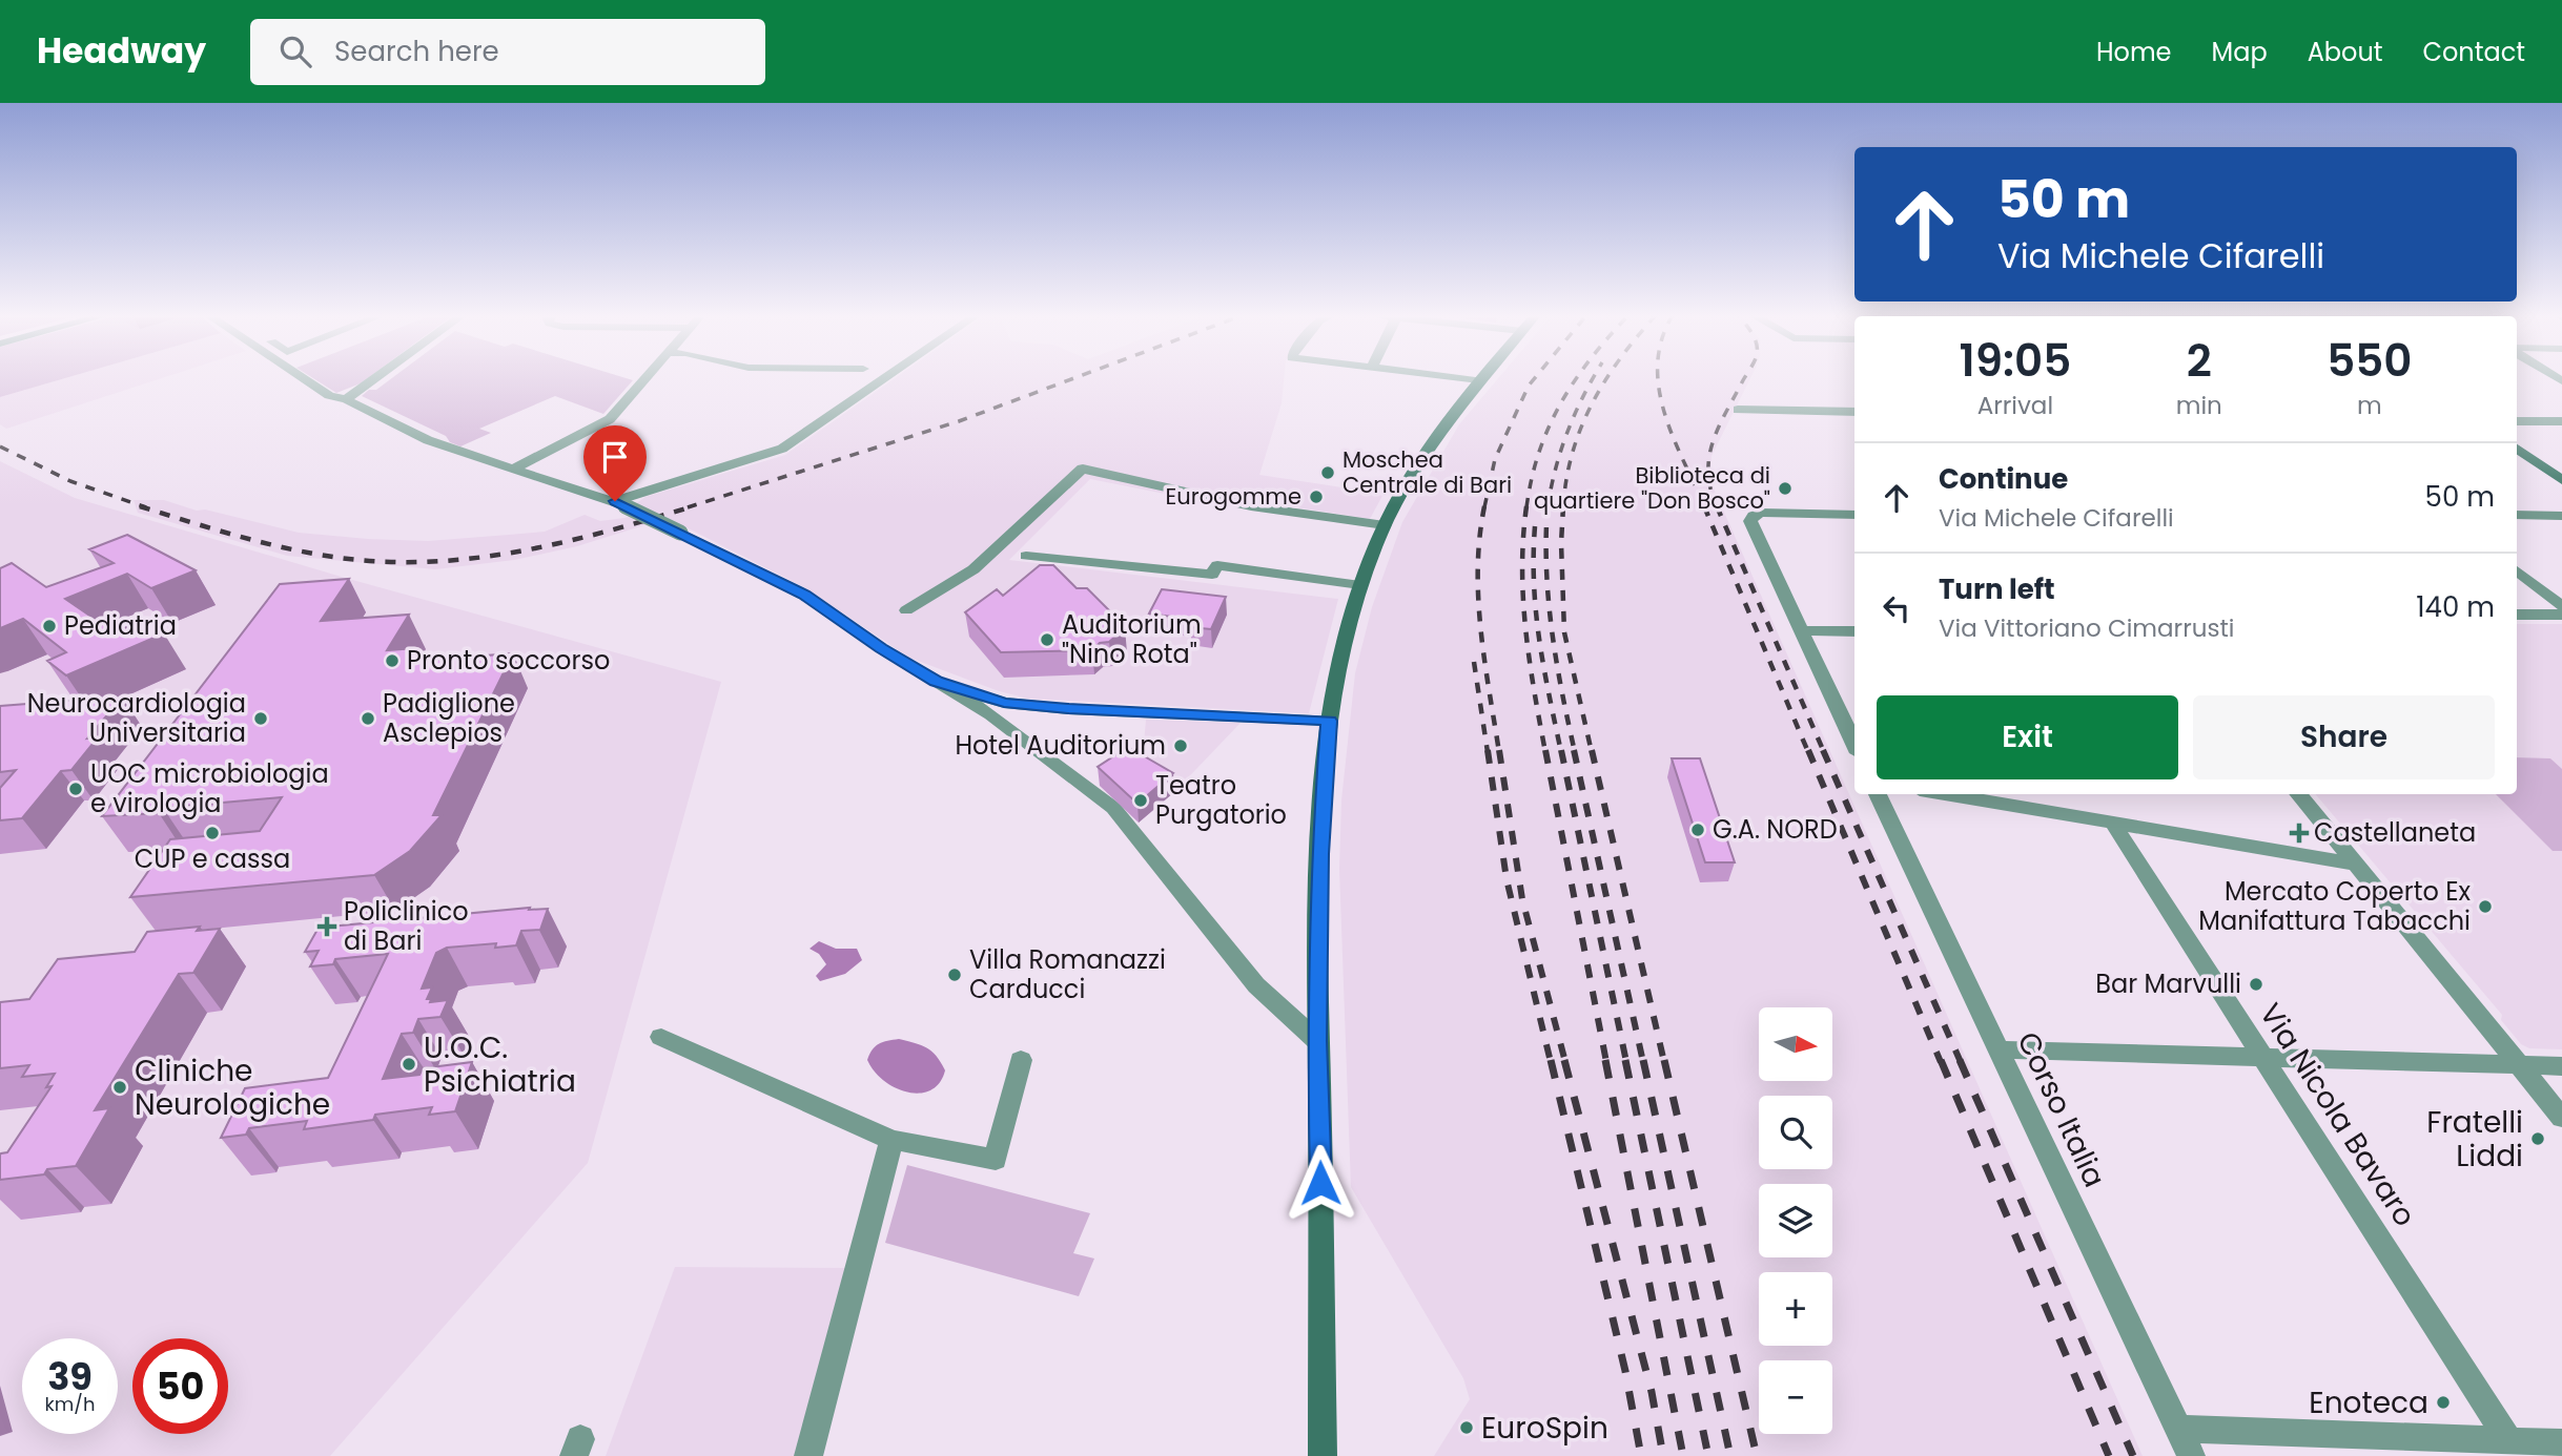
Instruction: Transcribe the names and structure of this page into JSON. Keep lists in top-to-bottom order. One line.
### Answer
{"streets":{"street":["Corso Italia","Via Nicola Bavaro"]},"places":{"other":["Moschea Centrale di Bari","Biblioteca di quartiere \"Don Bosco\"","Eurogomme","Pediatria","Auditorium \"Nino Rota\"","Pronto soccorso","Neurocardiologia Universitaria","Padiglione Asclepios","Hotel Auditorium","UOC microbiologia e virologia","Teatro Purgatorio","G.A. NORD","CUP e cassa","Mercato Coperto Ex Manifattura Tabacchi","Villa Romanazzi Carducci","Bar Marvulli","U.O.C. Psichiatria","Cliniche Neurologiche","Fratelli Liddi","Enoteca","EuroSpin"],"health":["Castellaneta","Policlinico di Bari"]},"north":"right","page":{"header":"Headway","search":"Search here","nav":["Home","Map","About","Contact"],"turn":["50 m","Via Michele Cifarelli"],"eta":["19:05","Arrival","2","min","550","m"],"list":[{"name":"Continue","note":"Via Michele Cifarelli","value":"50 m"},{"name":"Turn left","note":"Via Vittoriano Cimarrusti","value":"140 m"}],"buttons":["Exit","Share"],"map_buttons":["+","−"],"speed":"39 km/h","limit":"50"}}
